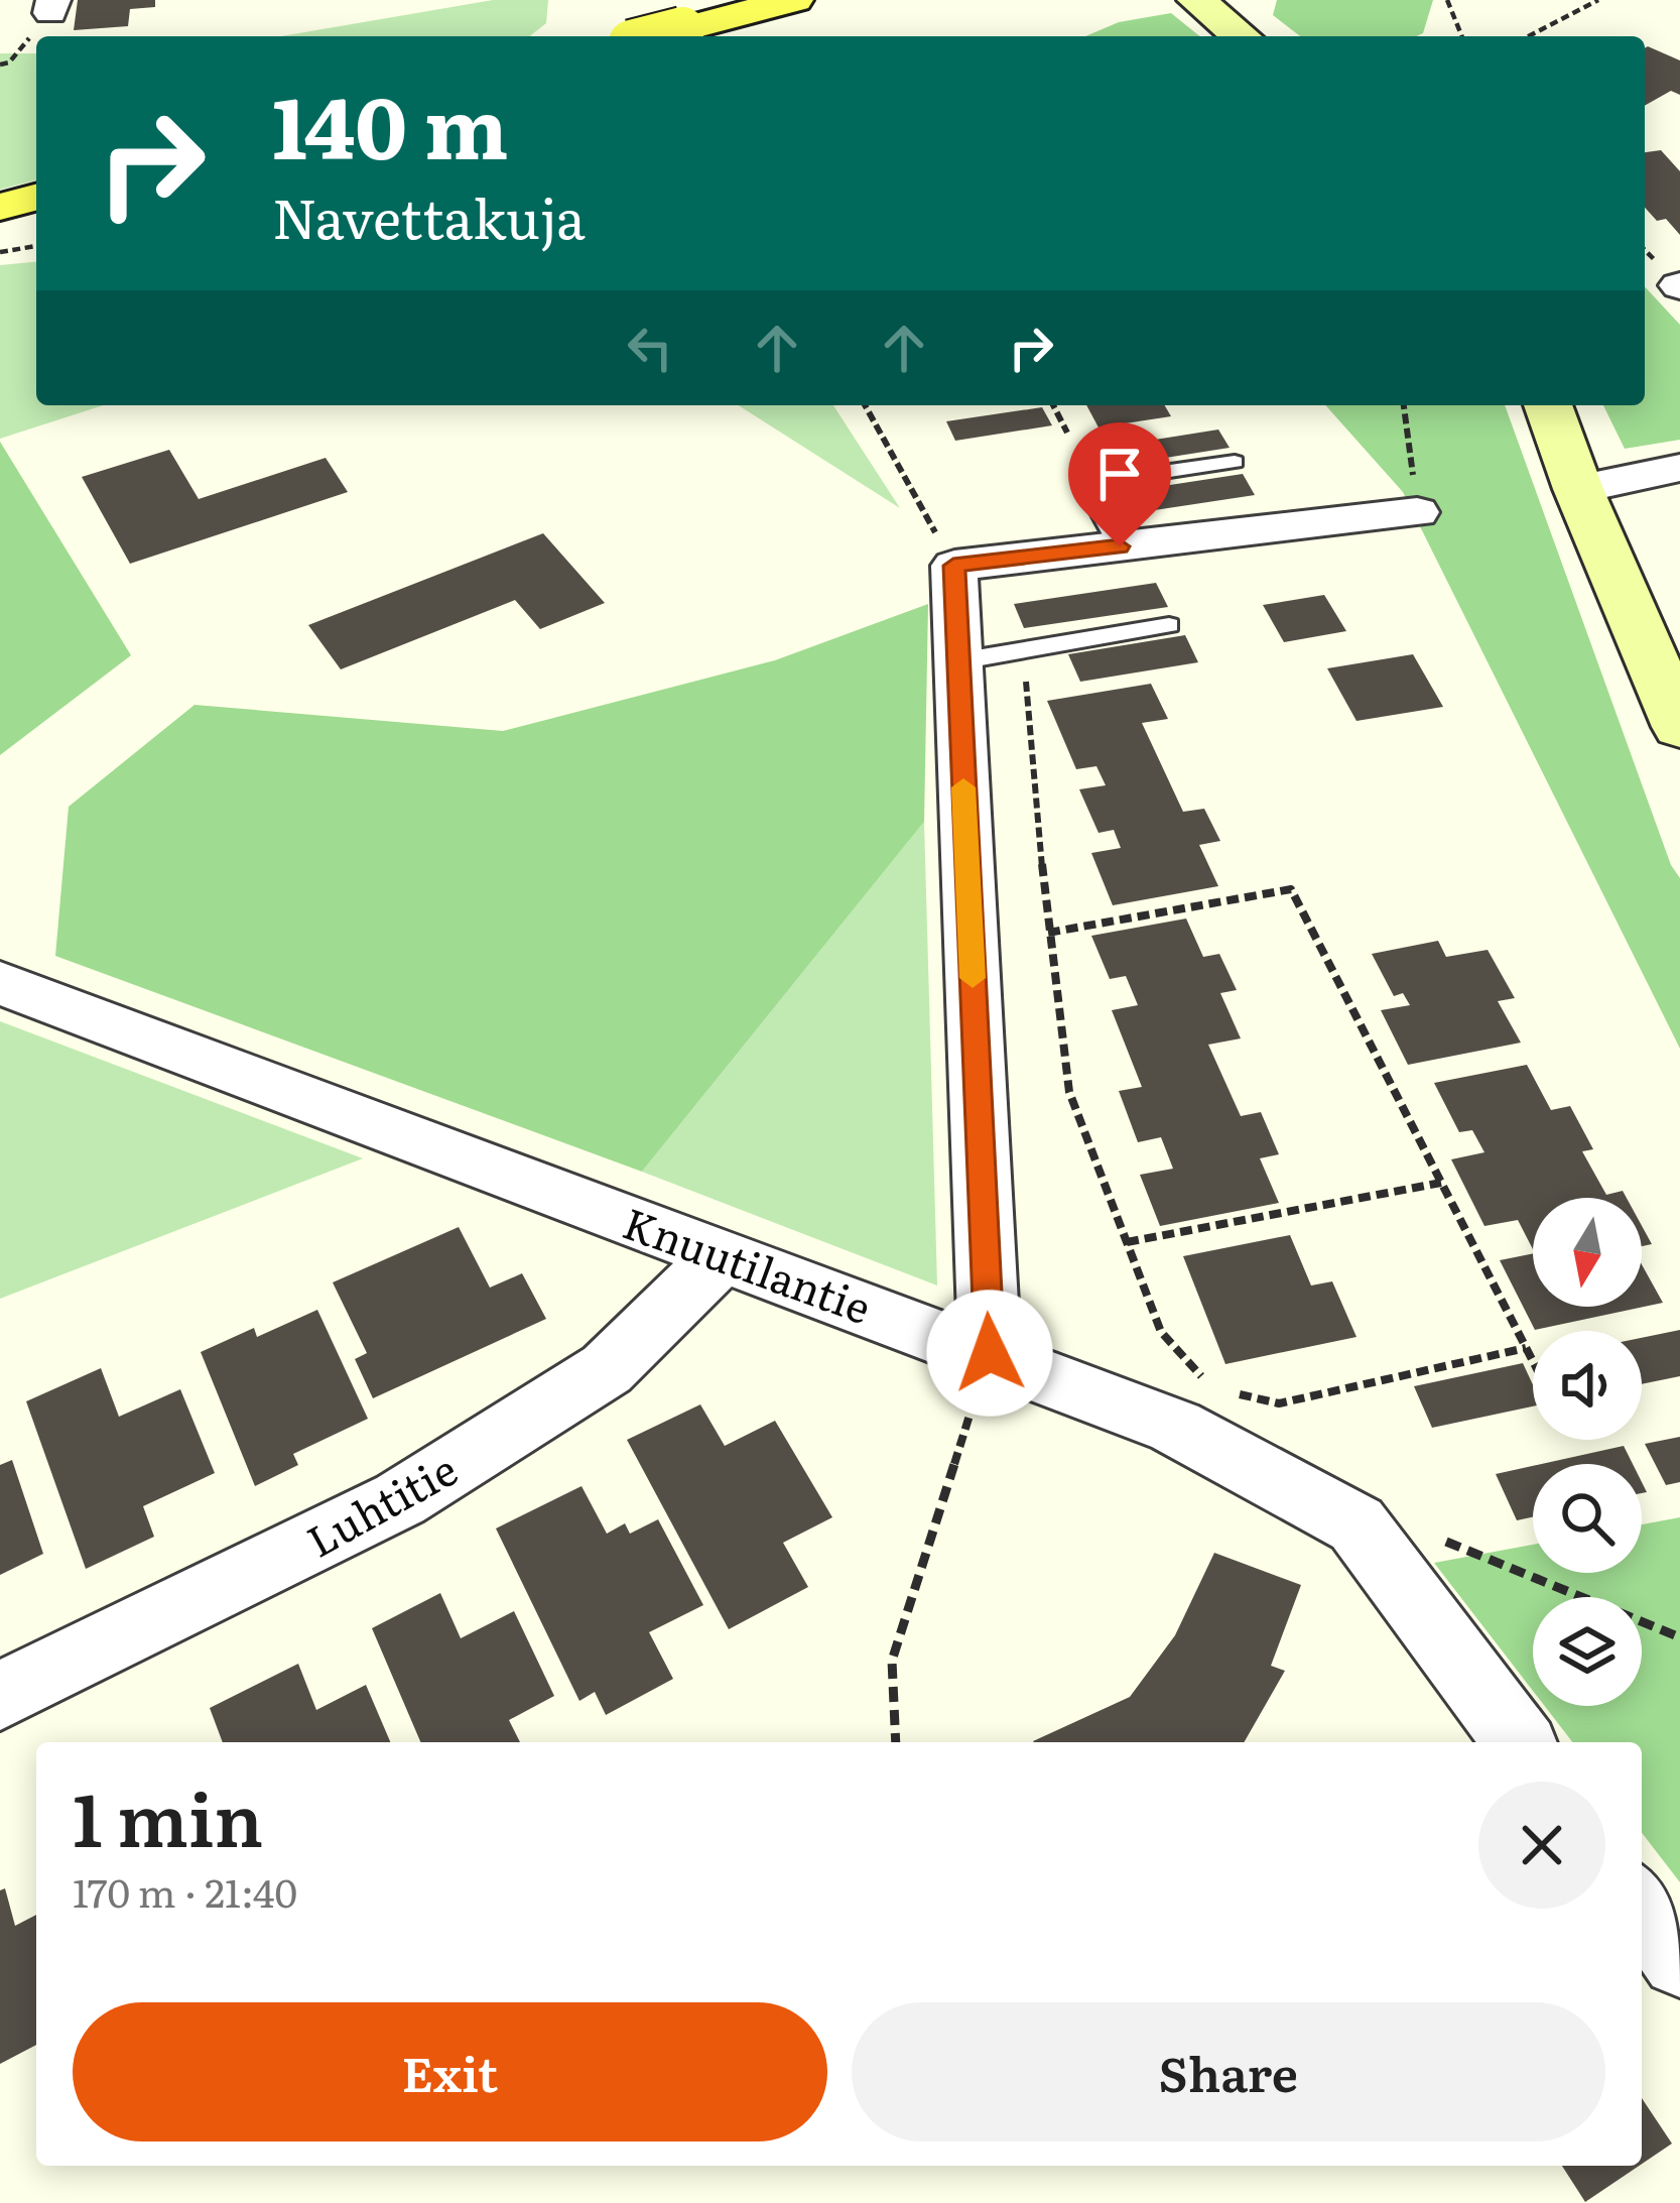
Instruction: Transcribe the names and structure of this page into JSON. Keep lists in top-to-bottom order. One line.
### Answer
{"streets":{"street":["Knuutilantie","Luhtitie"]},"crossings":[["Knuutilantie","Luhtitie"]],"north":"bottom","page":{"turn":["140 m","Navettakuja"],"heading":["1 min","170 m · 21:40"],"buttons":["Exit","Share"]}}
